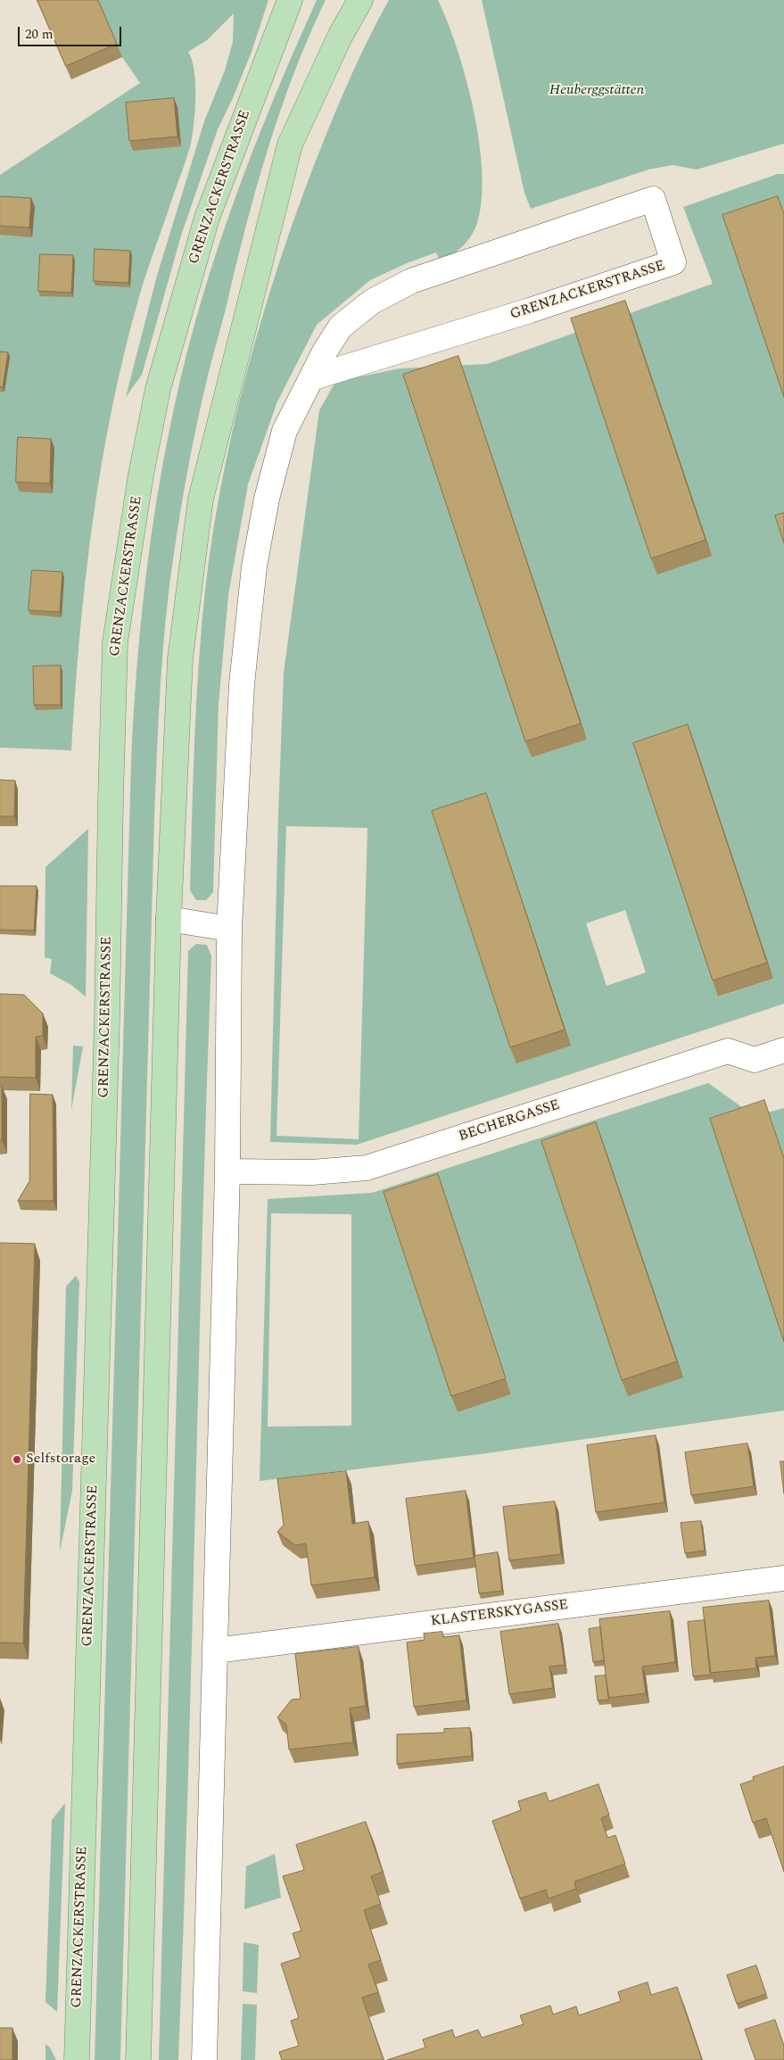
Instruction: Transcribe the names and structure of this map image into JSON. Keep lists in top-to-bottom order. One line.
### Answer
{"streets":{"main road":["GRENZACKERSTRASSE"],"street":["BECHERGASSE","KLASTERSKYGASSE"]},"crossings":[["GRENZACKERSTRASSE","BECHERGASSE"],["GRENZACKERSTRASSE","KLASTERSKYGASSE"]],"parks":["Heuberggstätten"],"places":["Selfstorage"],"scale_bar":"20 m"}
